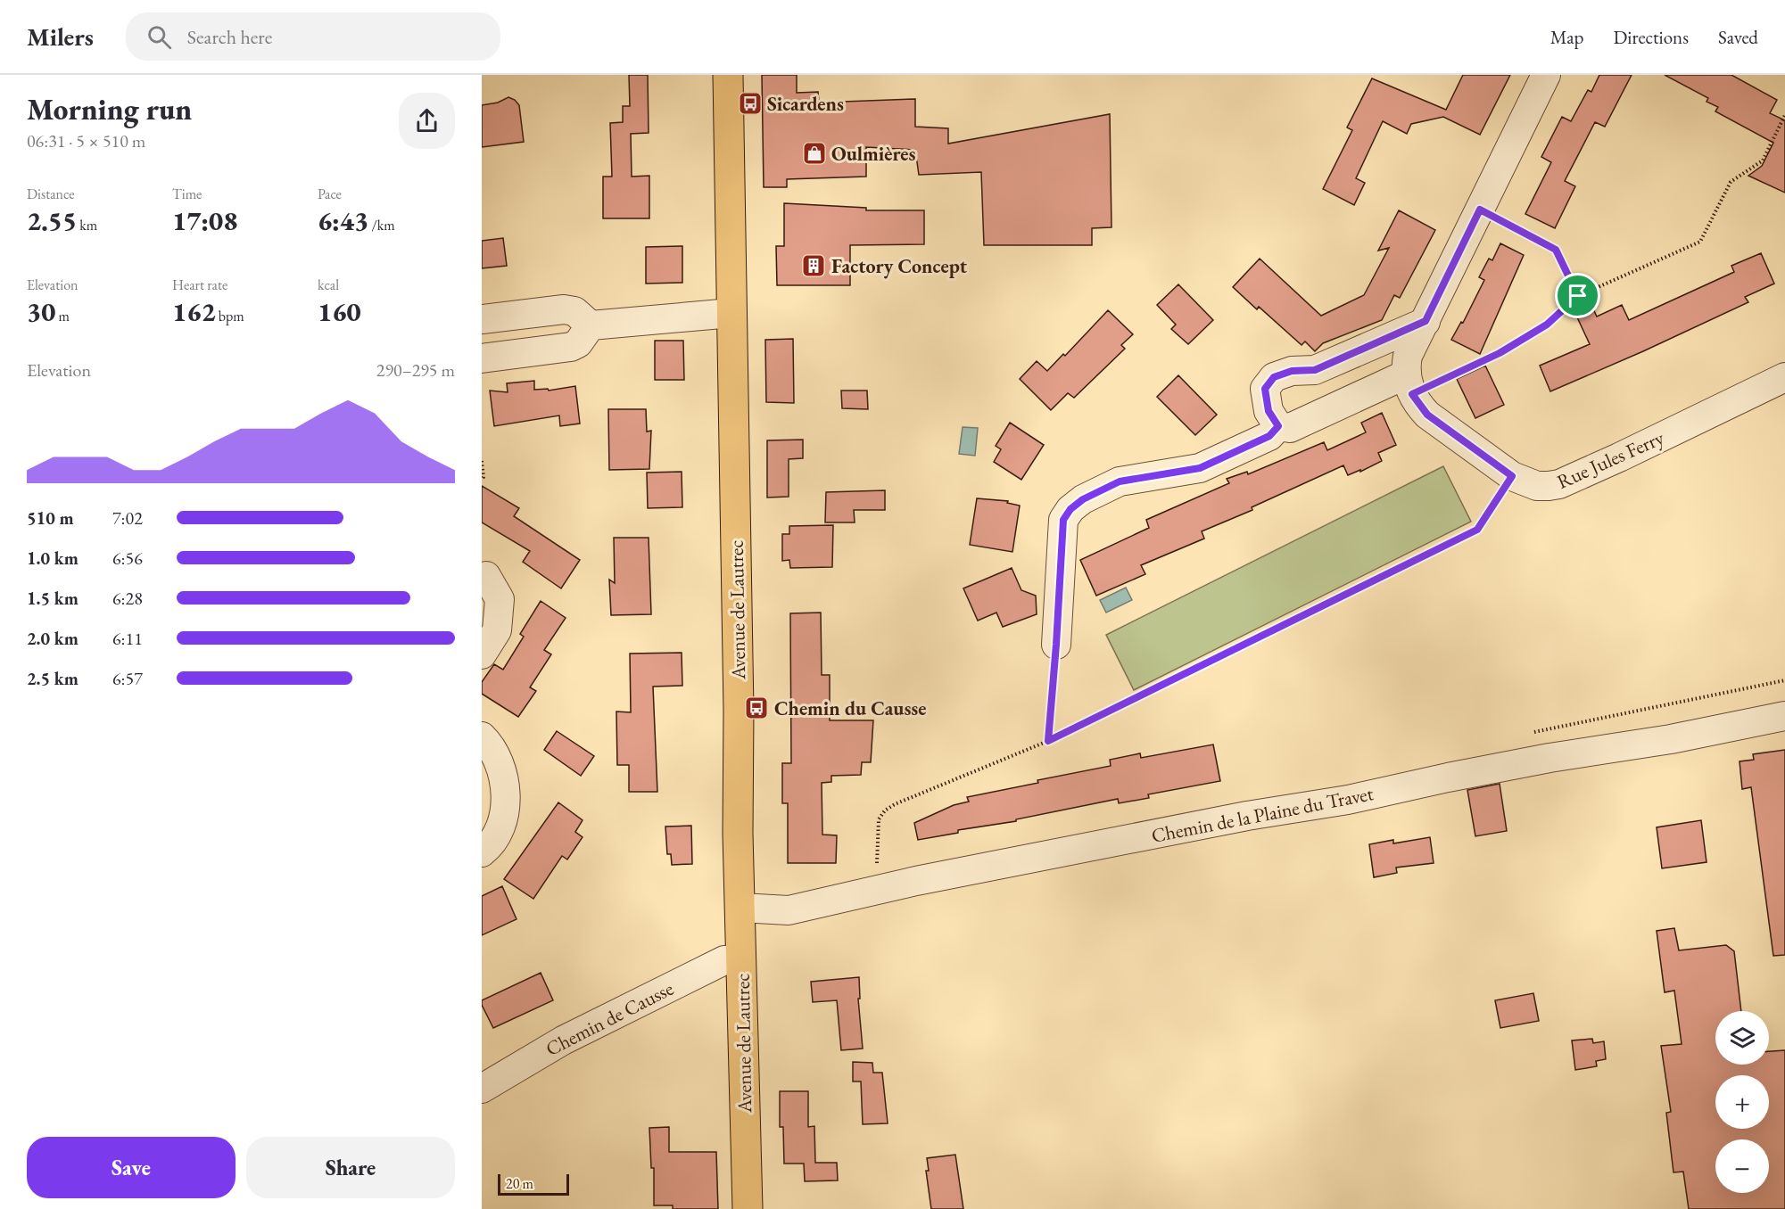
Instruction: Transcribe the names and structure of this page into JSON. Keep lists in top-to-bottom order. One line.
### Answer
{"streets":{"main road":["Avenue de Lautrec"],"street":["Rue Jules Ferry","Chemin de la Plaine du Travet","Chemin de Causse"]},"crossings":[["Avenue de Lautrec","Chemin de la Plaine du Travet"],["Avenue de Lautrec","Chemin de Causse"]],"places":{"bus stop":["Sicardens","Chemin du Causse"],"shop":["Oulmières"],"building":["Factory Concept"]},"scale_bar":"20 m","page":{"header":"Milers","search":"Search here","nav":["Map","Directions","Saved"],"heading":["Morning run","06:31 · 5 × 510 m"],"stats":[["Distance","2.55 km"],["Time","17:08"],["Pace","6:43 /km"],["Elevation","30 m"],["Heart rate","162 bpm"],["kcal","160"]],"chart":["Elevation","290–295 m"],"list":[{"name":"510 m","note":"7:02"},{"name":"1.0 km","note":"6:56"},{"name":"1.5 km","note":"6:28"},{"name":"2.0 km","note":"6:11"},{"name":"2.5 km","note":"6:57"}],"map_buttons":["+","−"],"buttons":["Save","Share"],"scale":"20 m"}}
